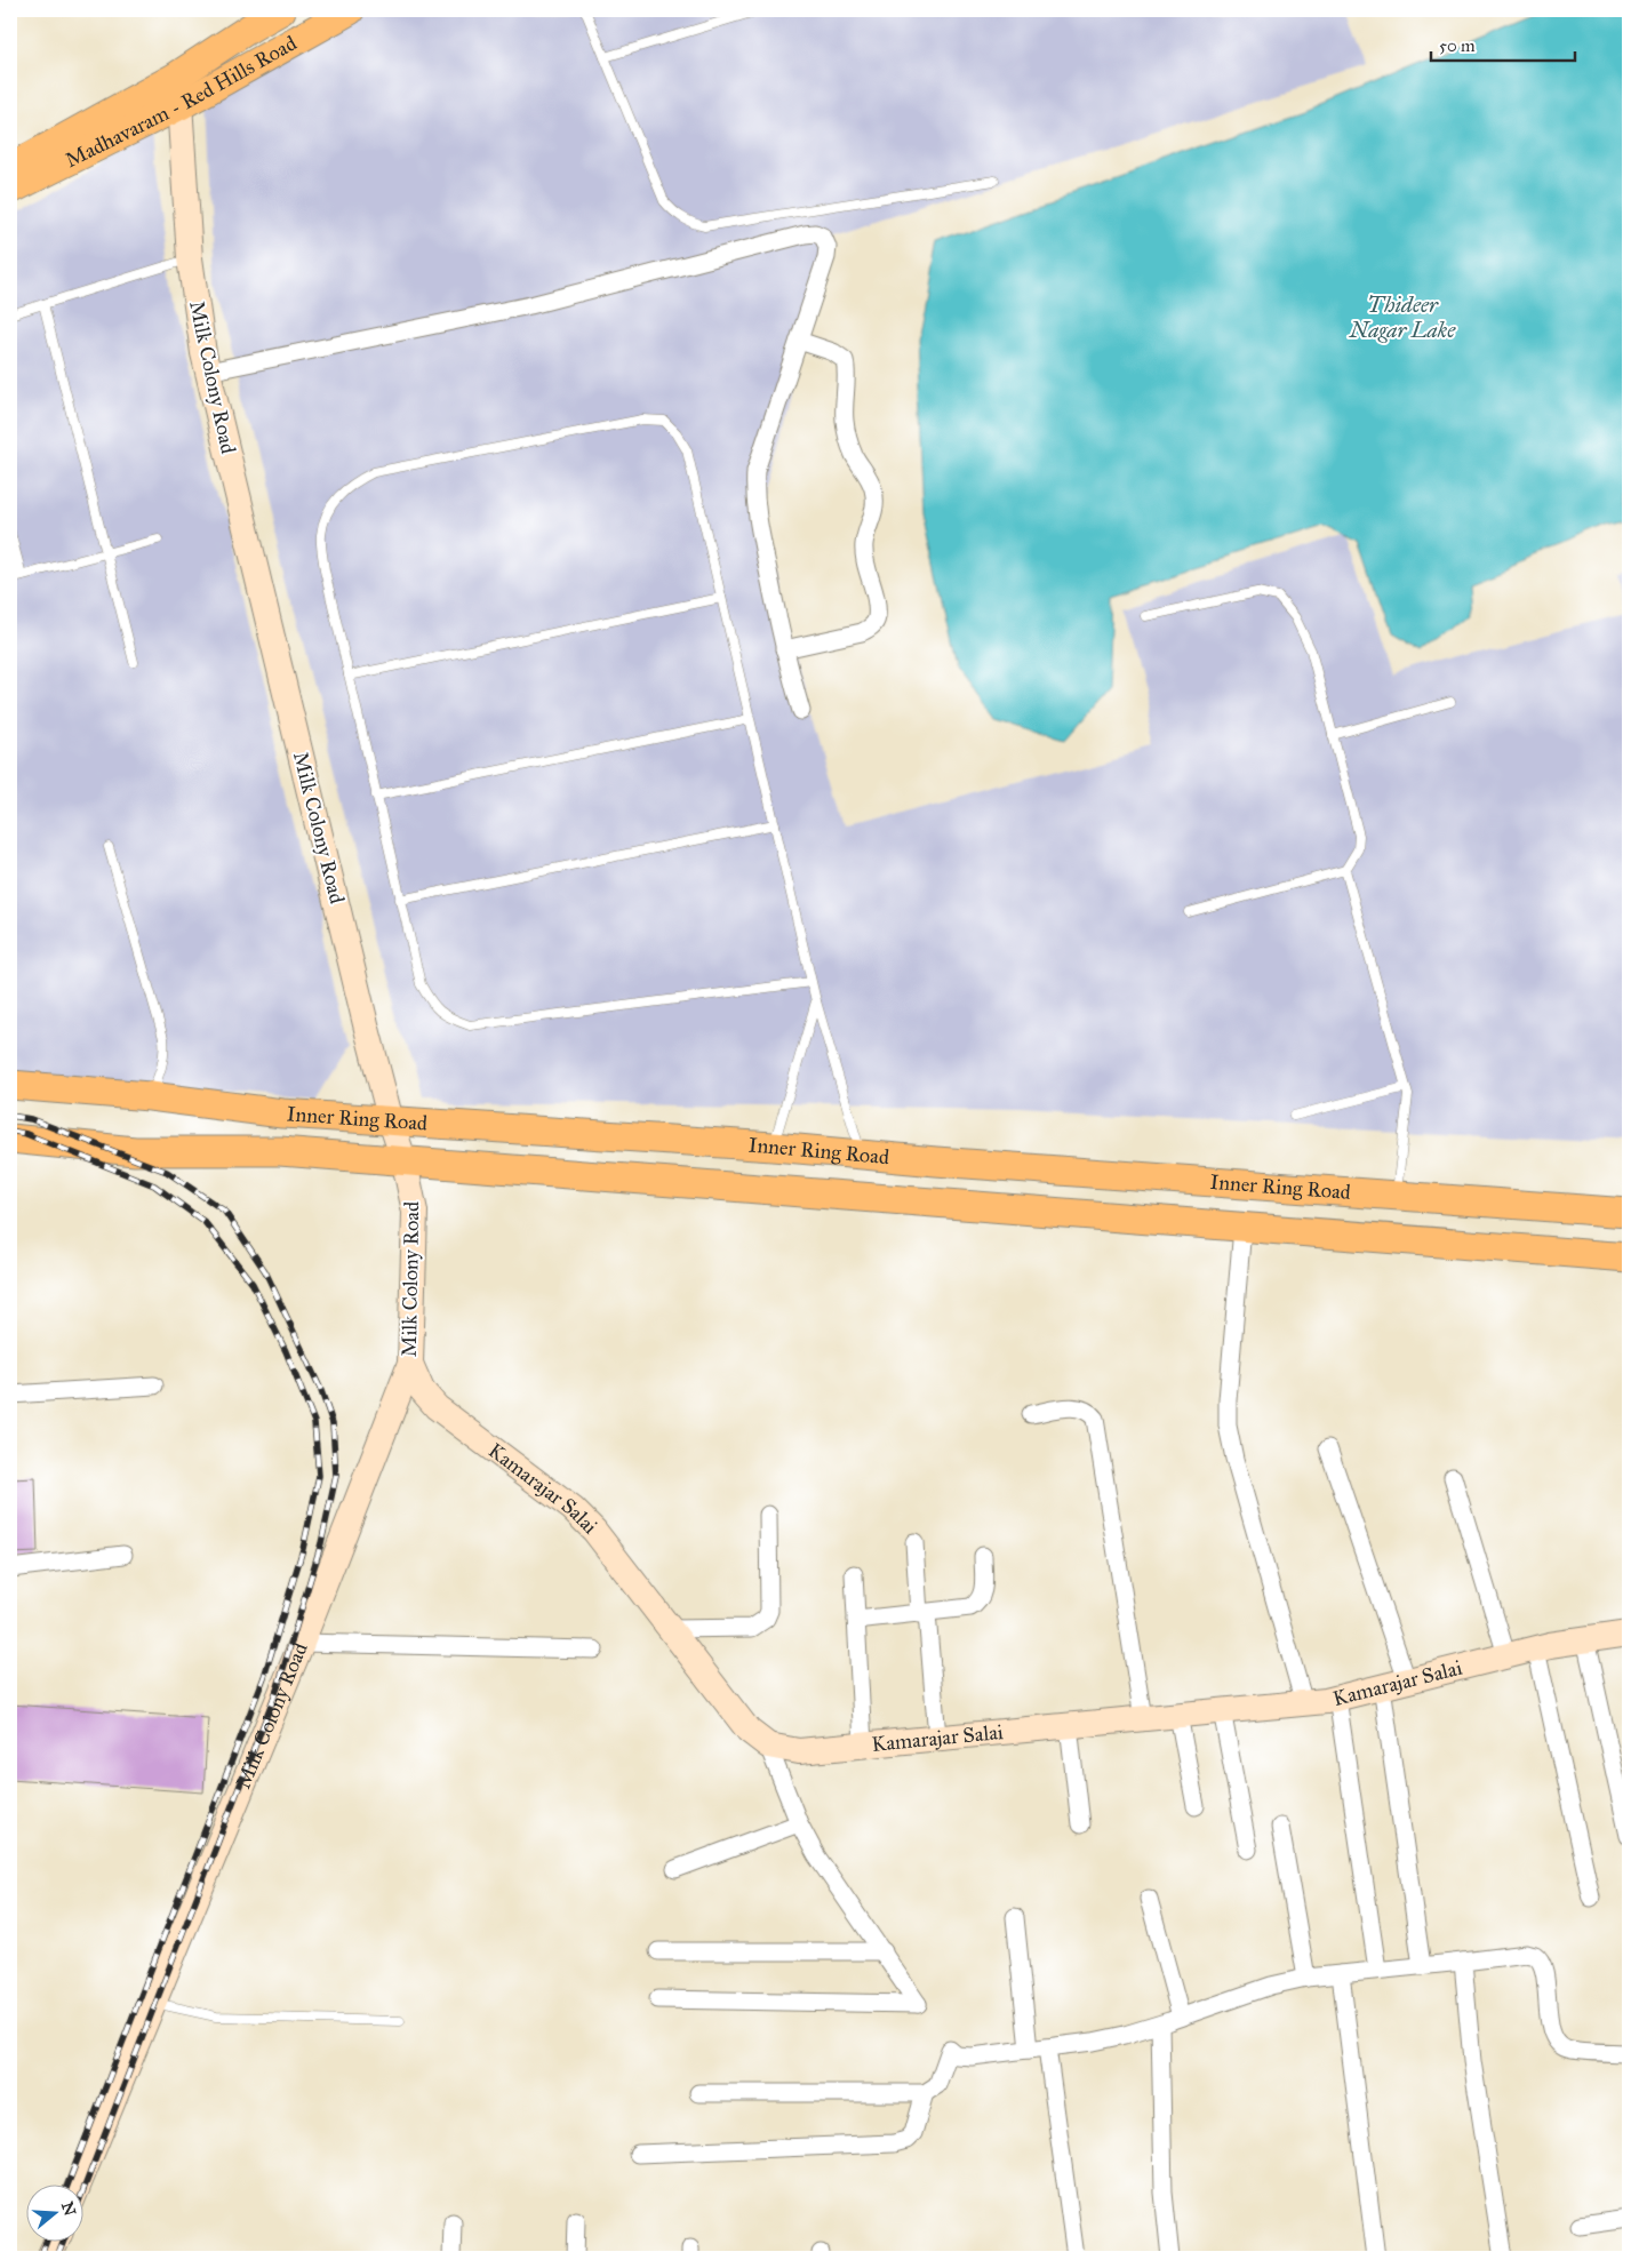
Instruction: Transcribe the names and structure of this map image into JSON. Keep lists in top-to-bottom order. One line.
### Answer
{"streets":{"main road":["Madhavaram - Red Hills Road","Milk Colony Road","Inner Ring Road","Kamarajar Salai"]},"crossings":[["Madhavaram - Red Hills Road","Milk Colony Road"],["Milk Colony Road","Inner Ring Road"],["Milk Colony Road","Kamarajar Salai"]],"water":["Thideer Nagar Lake"],"scale_bar":"50 m","north":"right"}
